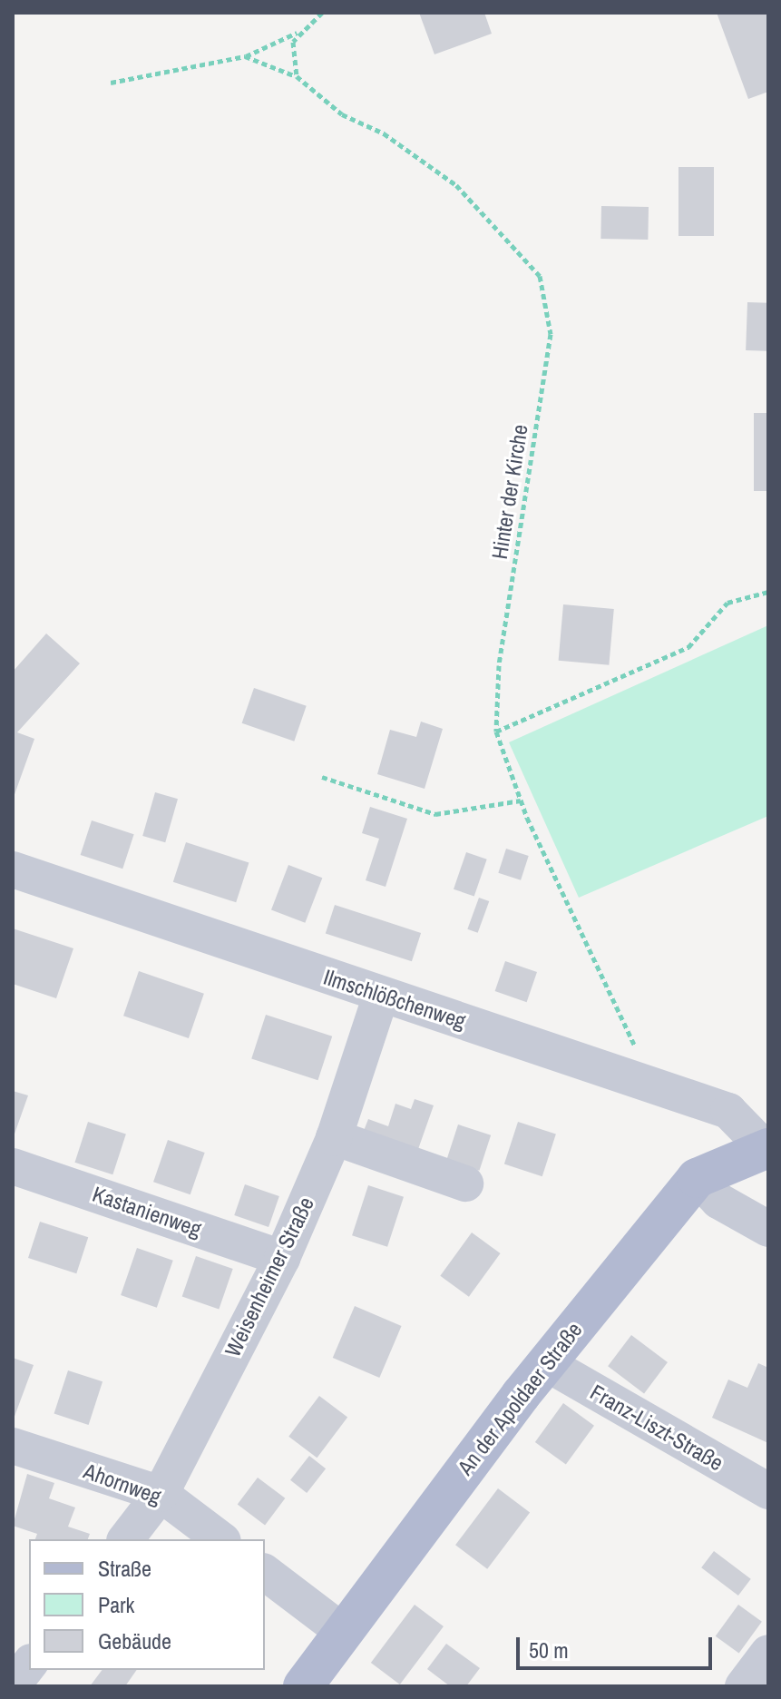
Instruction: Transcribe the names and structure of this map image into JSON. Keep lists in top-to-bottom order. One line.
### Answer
{"streets":{"main road":["An der Apoldaer Straße"],"street":["Ilmschlößchenweg","Kastanienweg","Weisenheimer Straße","Franz-Liszt-Straße","Ahornweg"],"path":["Hinter der Kirche"]},"crossings":[["Hinter der Kirche","Ilmschlößchenweg"],["Ilmschlößchenweg","Weisenheimer Straße"],["Ilmschlößchenweg","An der Apoldaer Straße"],["Kastanienweg","Weisenheimer Straße"],["Weisenheimer Straße","Ahornweg"],["An der Apoldaer Straße","Franz-Liszt-Straße"]],"legend":["Straße","Park","Gebäude"],"scale_bar":"50 m"}
